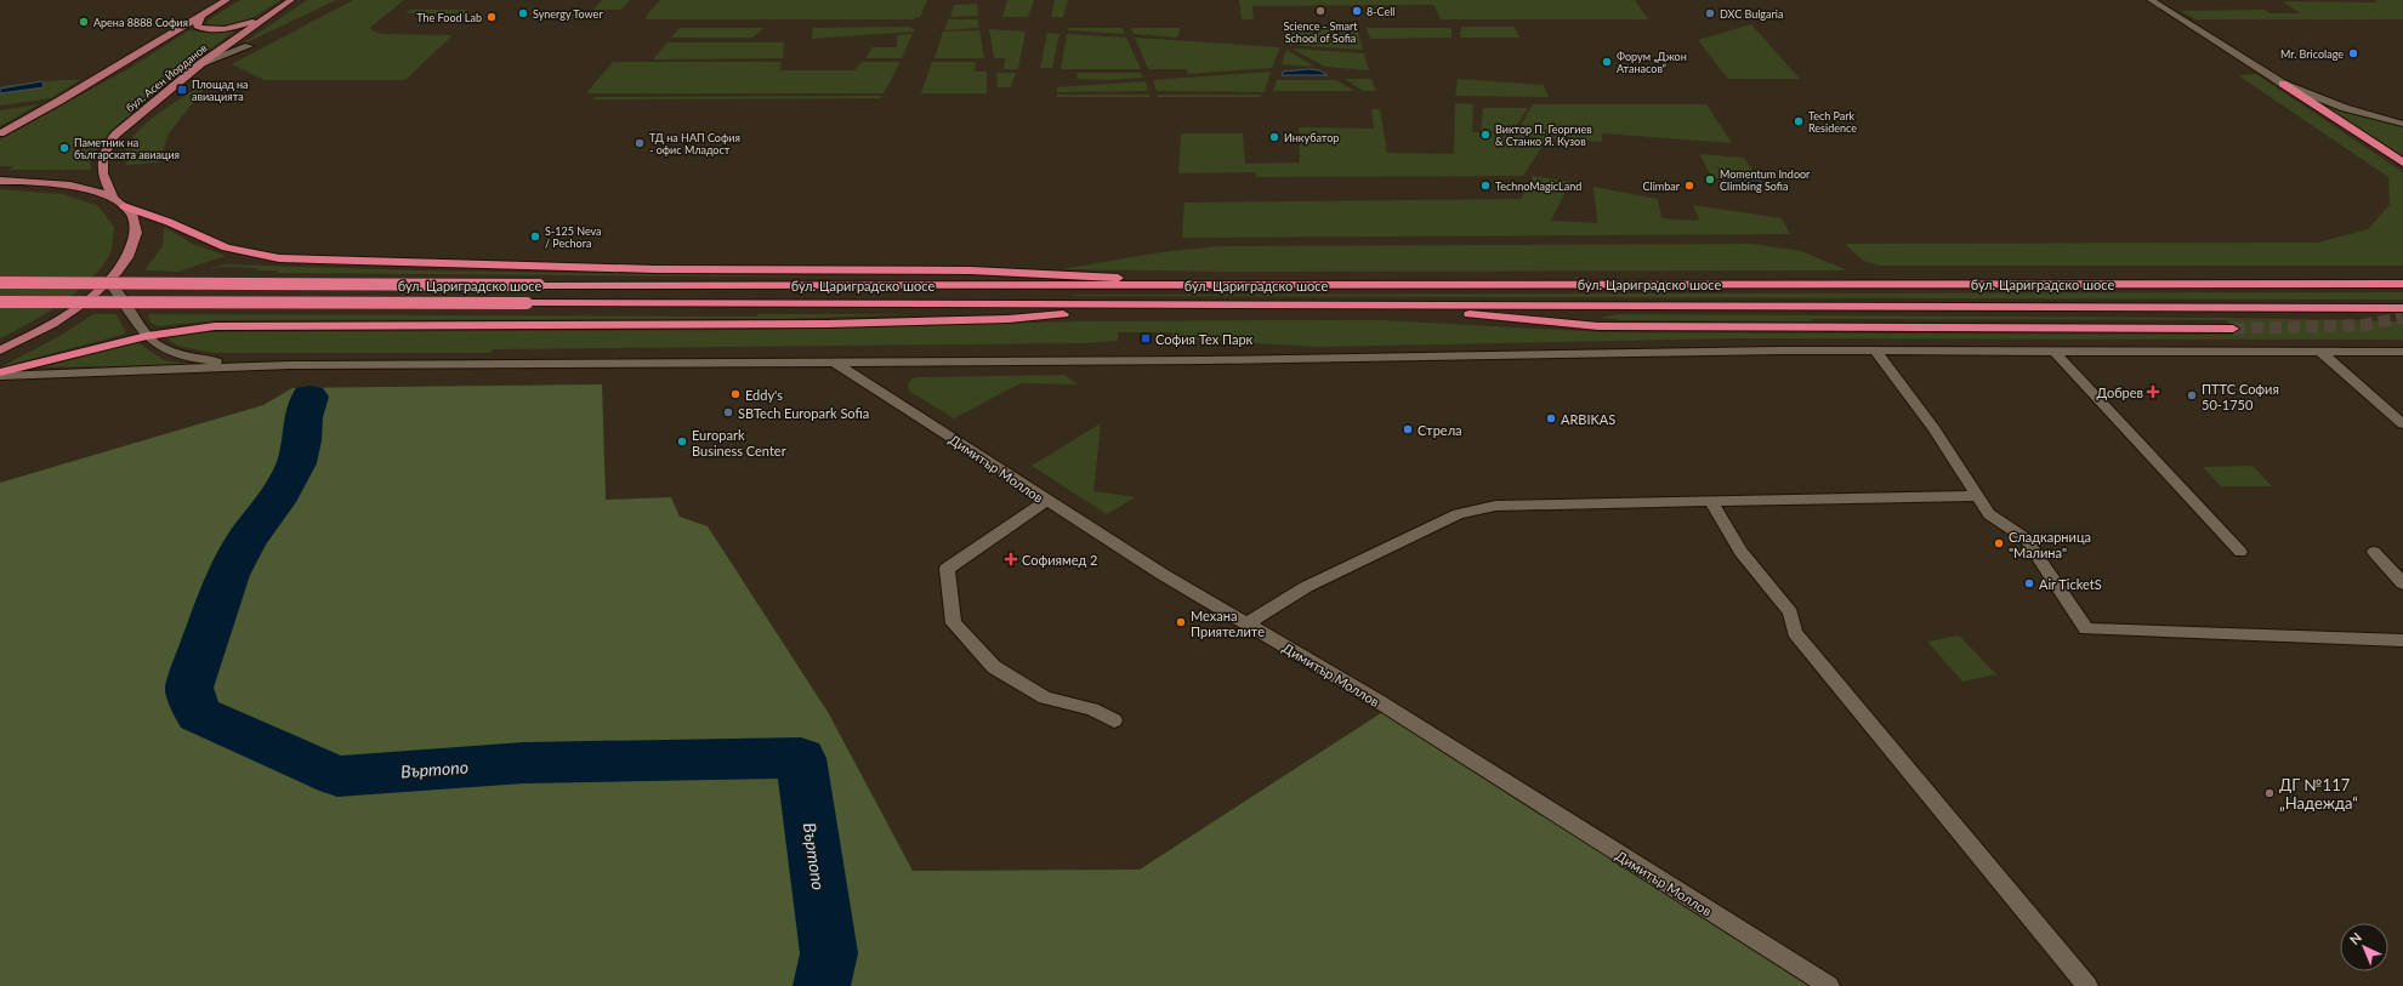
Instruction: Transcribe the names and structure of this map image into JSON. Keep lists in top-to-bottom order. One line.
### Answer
{"streets":{"highway":["бул. Цариградско шосе"],"main road":["бул. Асен Йорданов"],"street":["Димитър Моллов"]},"water":["Въртопо"],"places":{"other":["Science - Smart School of Sofia","8-Cell","Synergy Tower","DXC Bulgaria","The Food Lab","Арена 8888 София","Mr. Bricolage","Форум „Джон Атанасов“","Tech Park Residence","Виктор П. Георгиев & Станко Я. Кузов","Инкубатор","ТД на НАП София - офис Младост","Паметник на българската авиация","Momentum Indoor Climbing Sofia","TechnoMagicLand","Climbar","S-125 Neva / Pechora","Eddy's","ПТТС София 50-1750","SBTech Europark Sofia","ARBIKAS","Стрела","Europark Business Center","Сладкарница \"Малина\"","Air TicketS","Механа Приятелите","ДГ №117 „Надежда“"],"transit":["Площад на авиацията","София Тех Парк"],"health":["Добрев","Софиямед 2"]},"north":"top left"}
